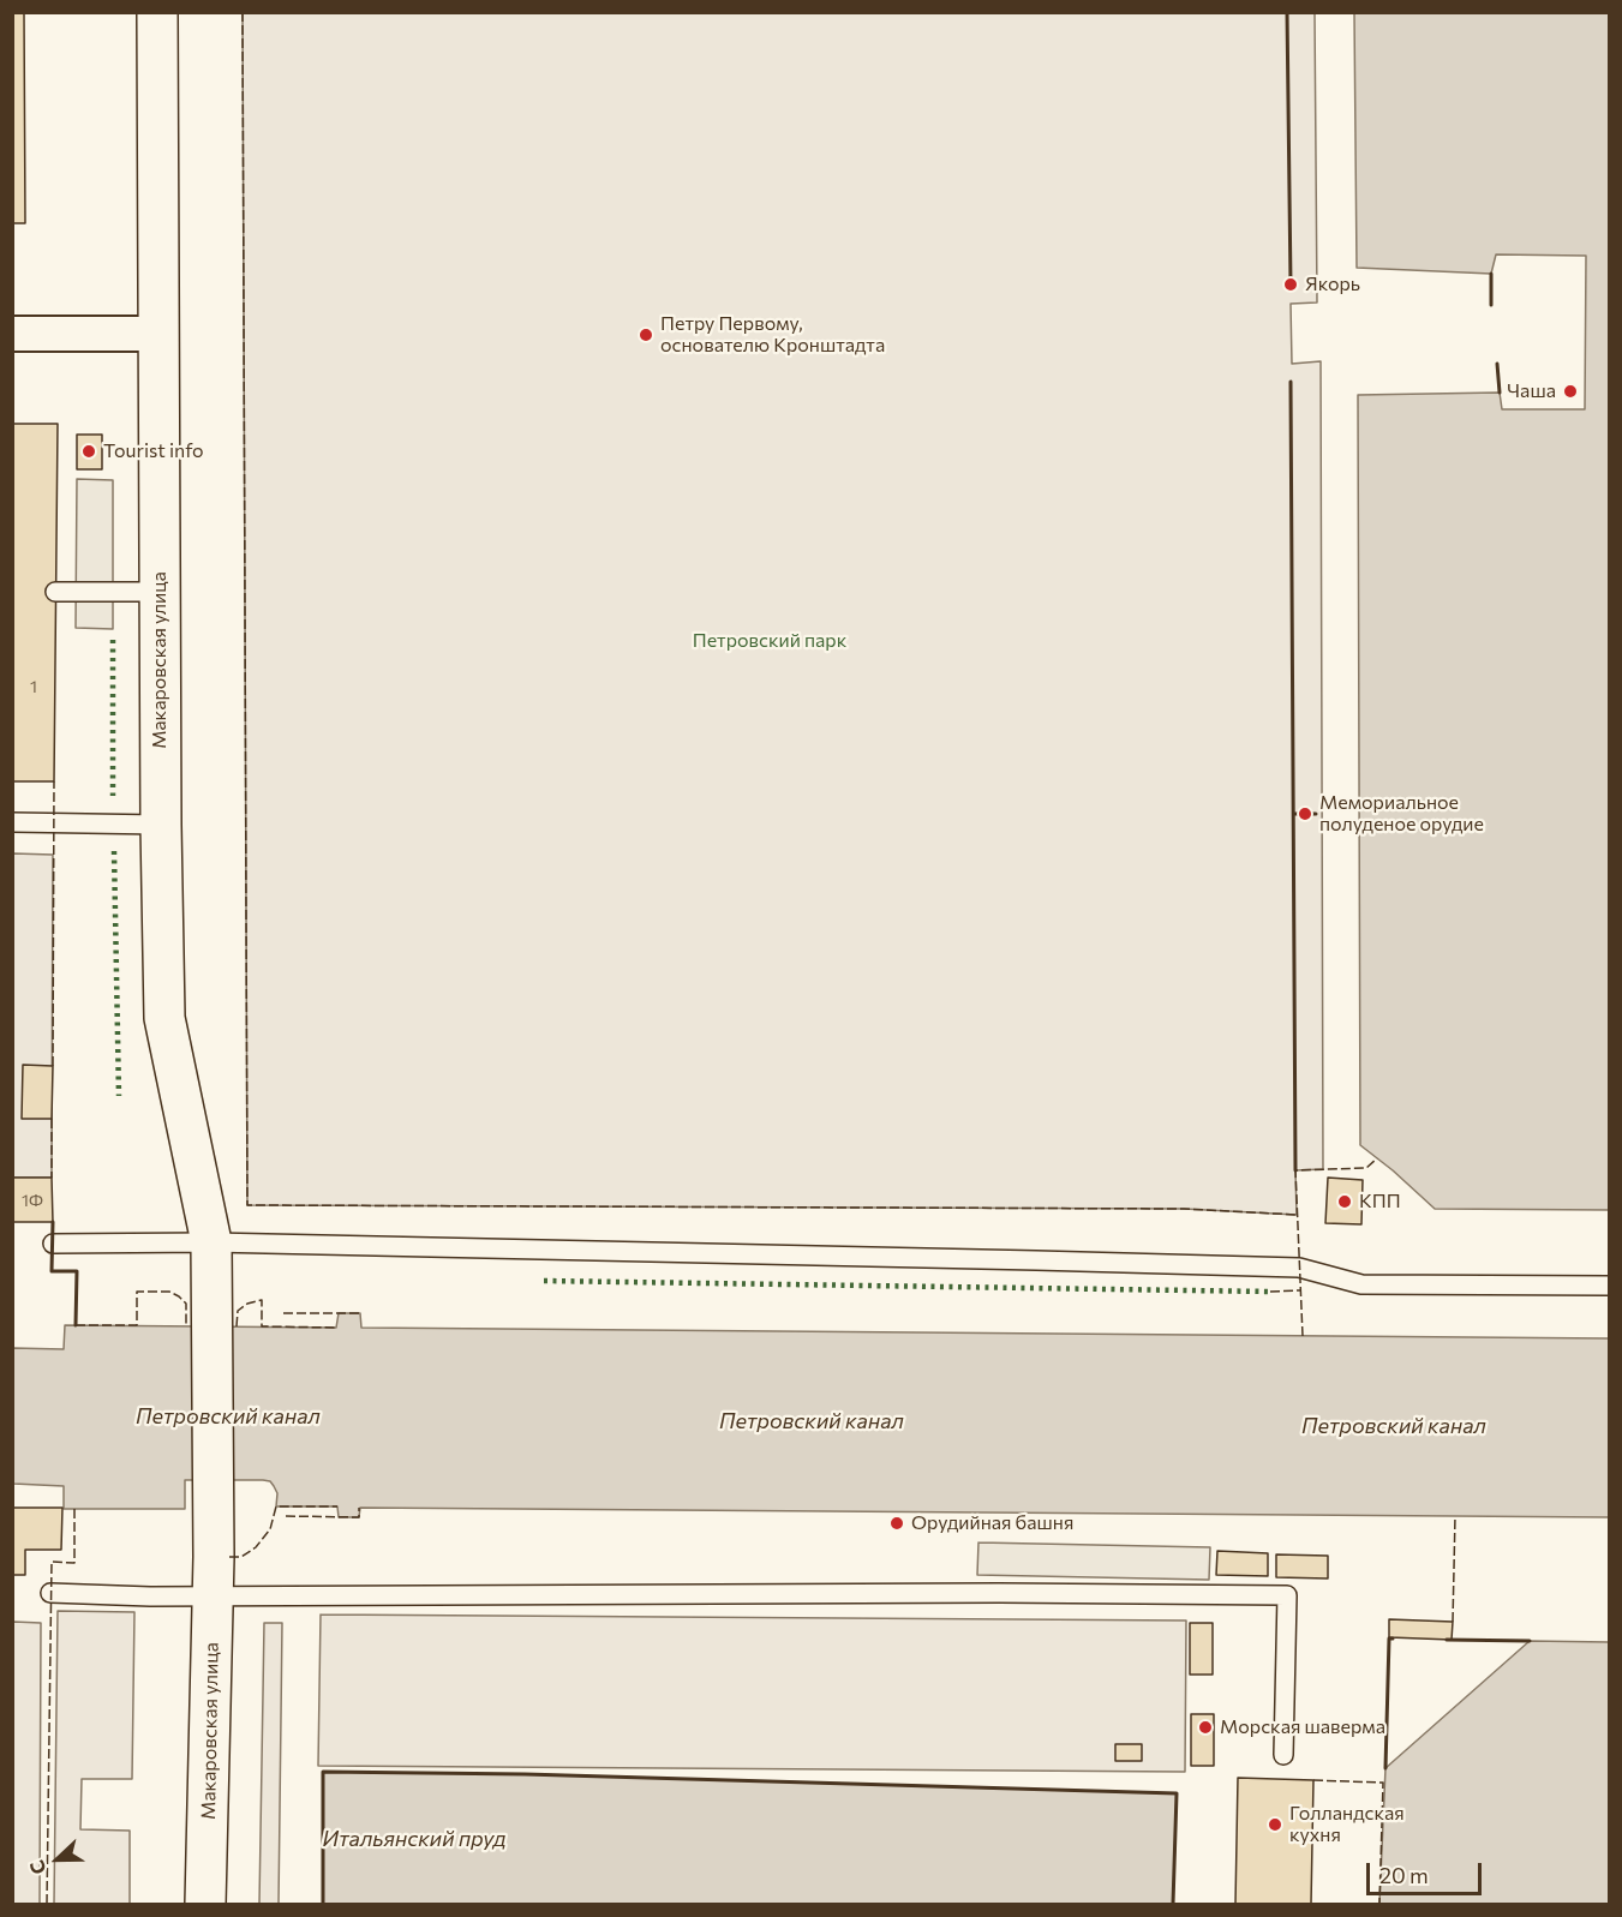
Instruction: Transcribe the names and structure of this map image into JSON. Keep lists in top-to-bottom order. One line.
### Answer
{"streets":{"street":["Макаровская улица"]},"water":["Петровский канал","Итальянский пруд"],"parks":["Петровский парк"],"places":["Якорь","Петру Первому, основателю Кронштадта","Чаша","Tourist info","Мемориальное полуденое орудие","КПП","Орудийная башня","Морская шаверма","Голландская кухня"],"house_numbers":["1","1Ф"],"scale_bar":"20 m","north":"left"}
